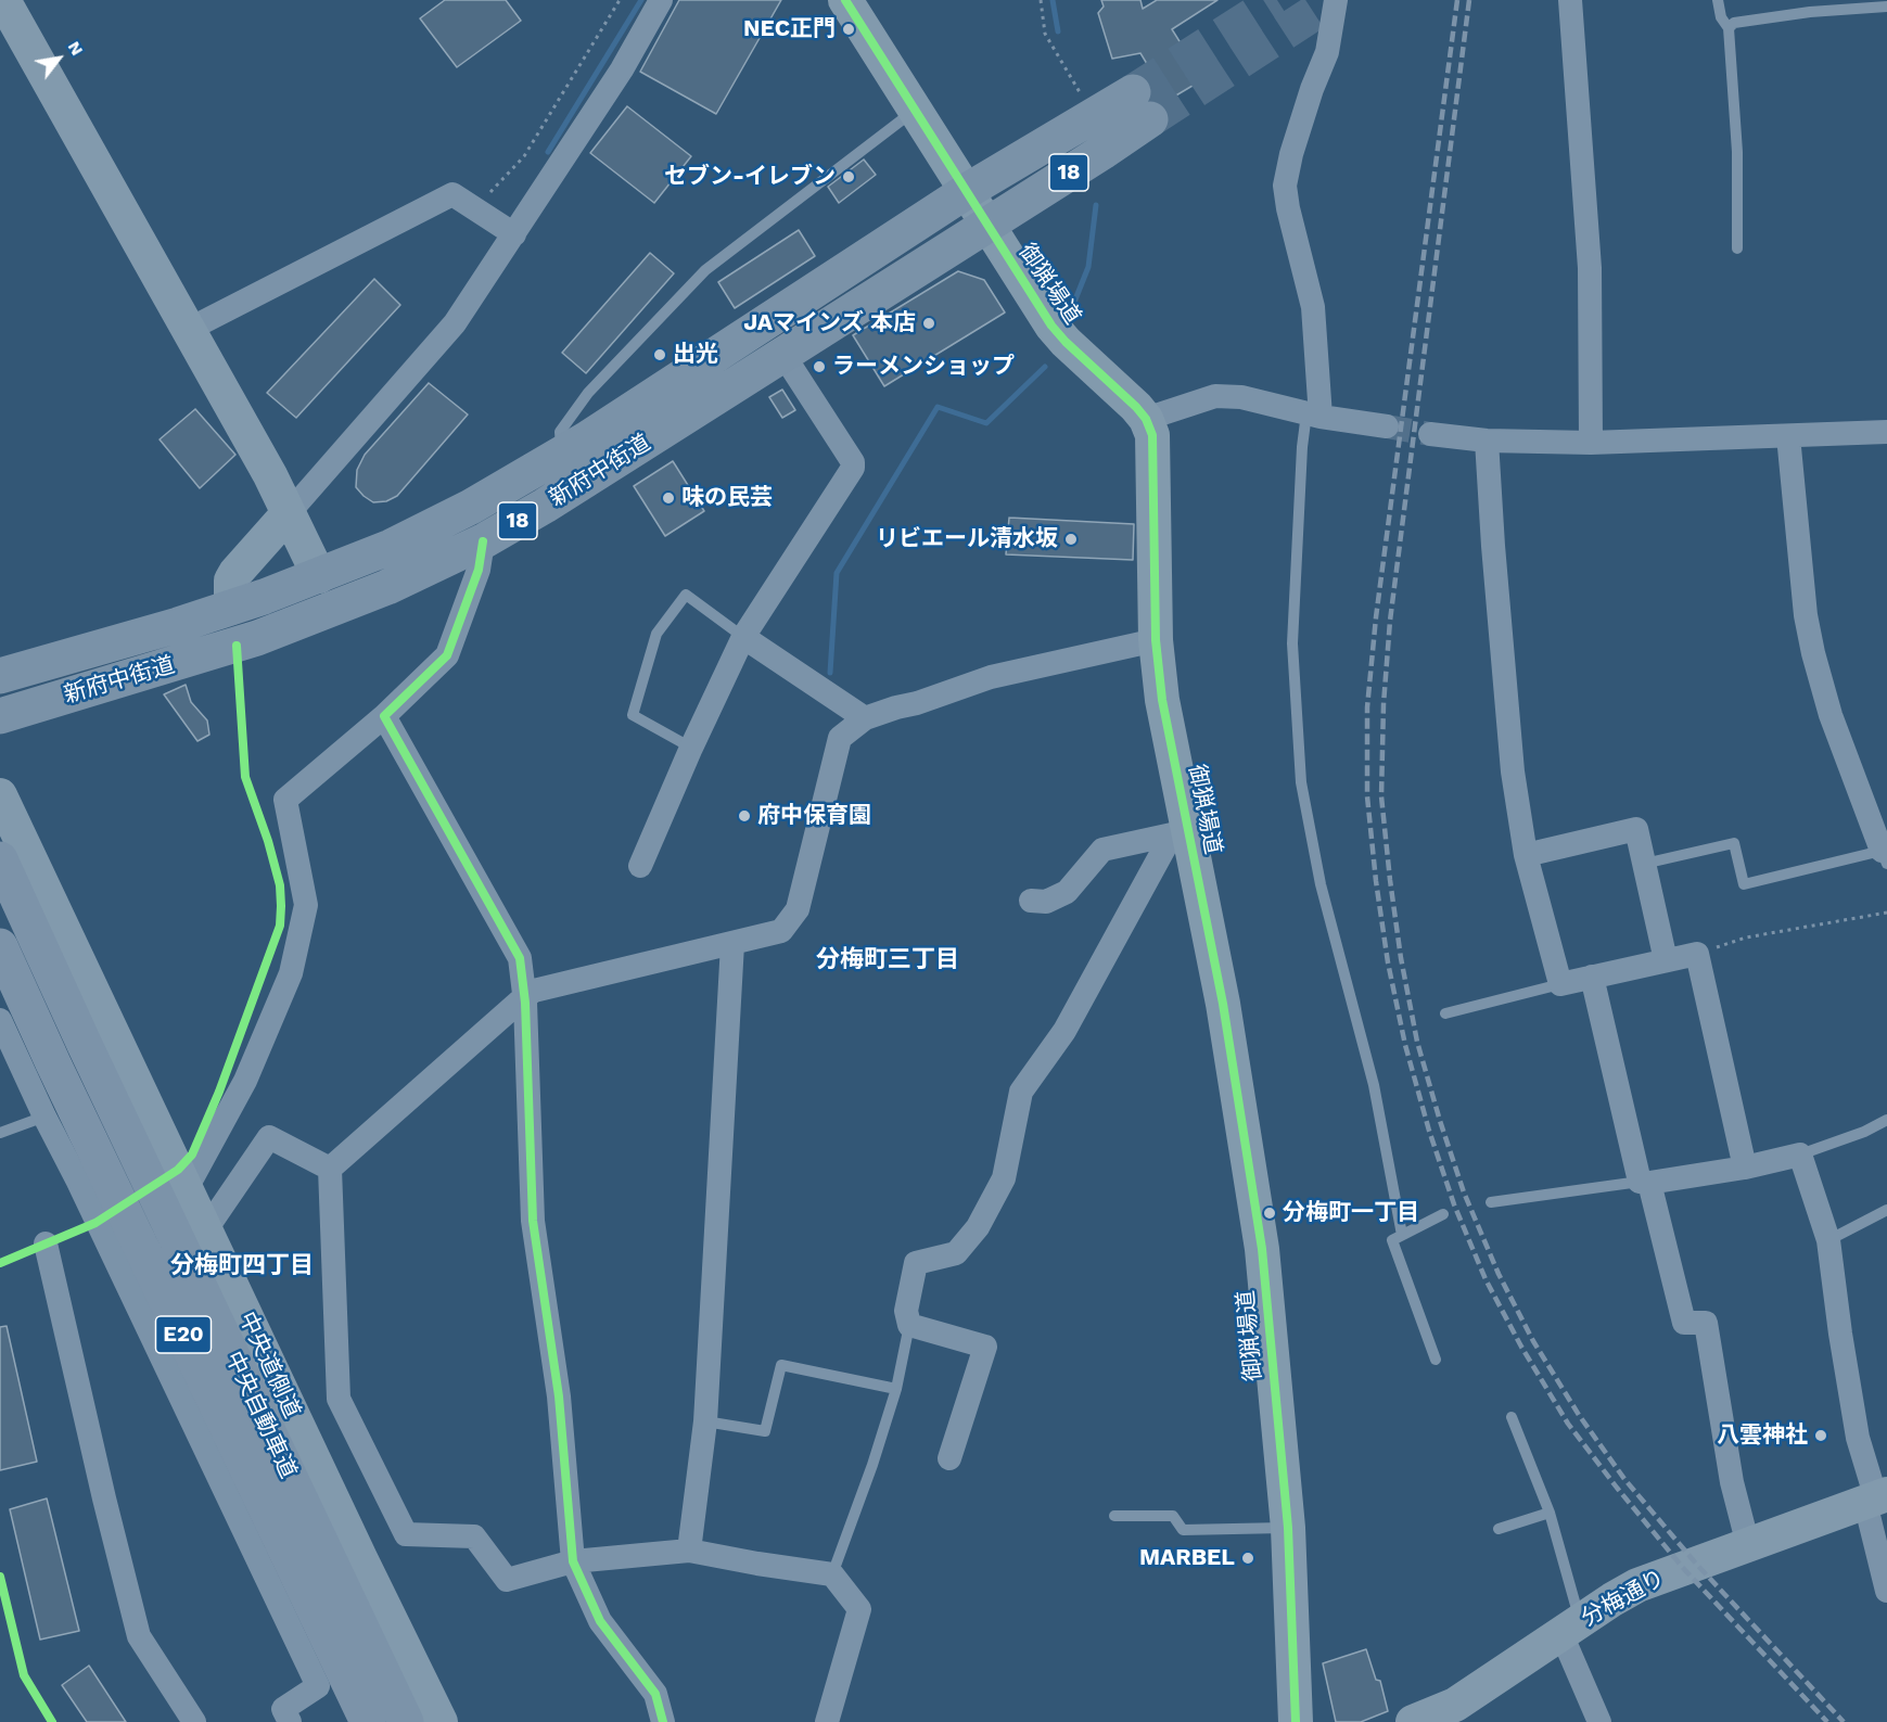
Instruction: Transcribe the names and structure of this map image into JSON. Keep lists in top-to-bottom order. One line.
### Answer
{"streets":{"highway":["E20","中央自動車道"],"main road":["18","新府中街道"],"street":["御猟場道","中央道側道","分梅通り"]},"crossings":[["御猟場道","新府中街道"]],"districts":["分梅町三丁目","分梅町四丁目"],"places":["NEC正門","セブン-イレブン","JAマインズ 本店","出光","ラーメンショップ","味の民芸","リビエール清水坂","府中保育園","分梅町一丁目","八雲神社","MARBEL"],"north":"top right"}
